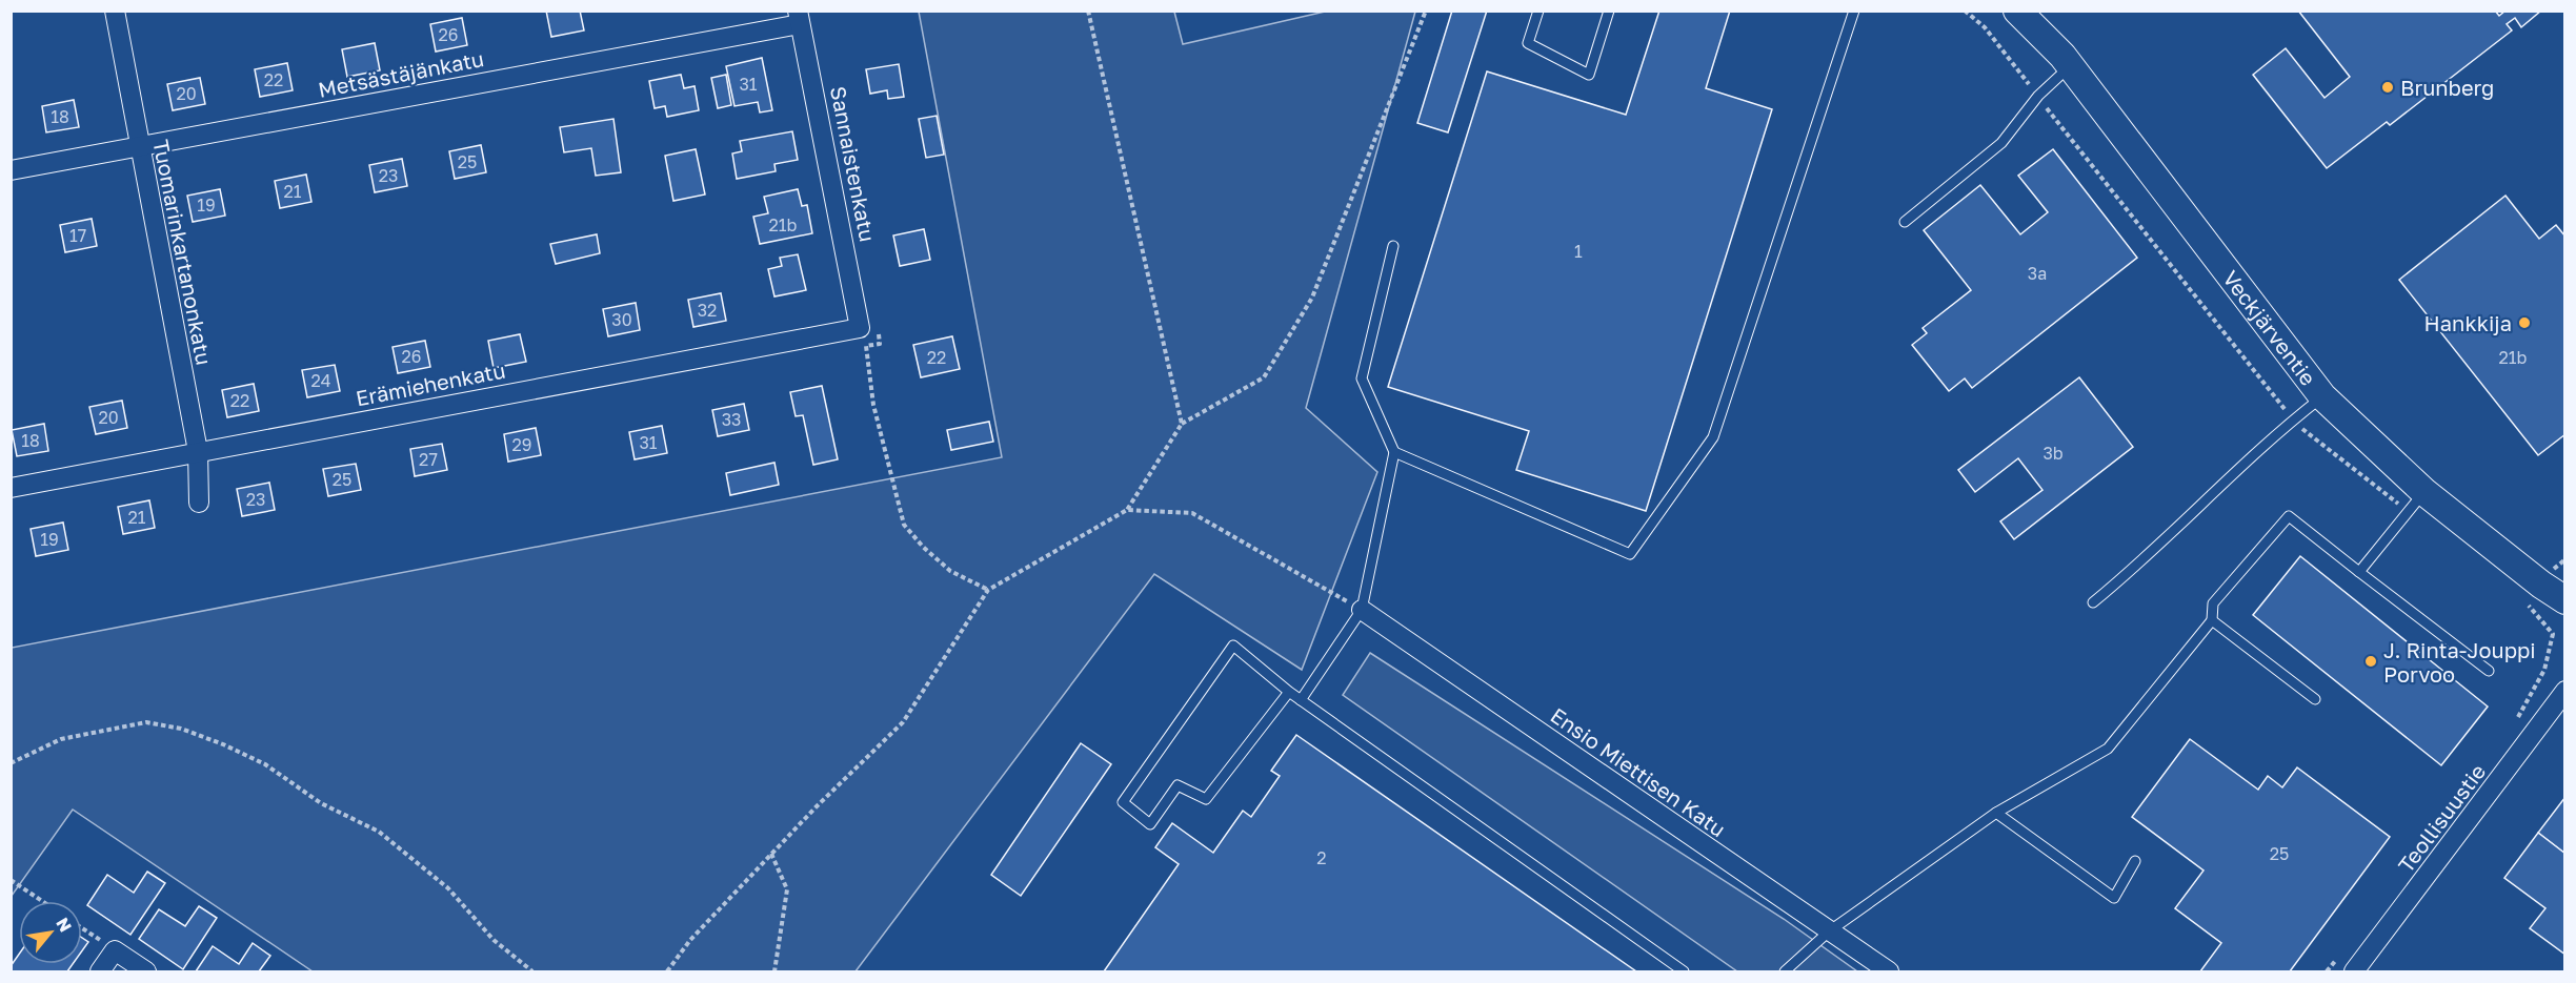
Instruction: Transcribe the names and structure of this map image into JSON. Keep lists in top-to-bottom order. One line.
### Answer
{"streets":{"main road":["Veckjärventie"],"street":["Metsästäjänkatu","Sannaistenkatu","Tuomarinkartanonkatu","Erämiehenkatu","Ensio Miettisen Katu","Teollisuustie"]},"crossings":[["Metsästäjänkatu","Sannaistenkatu"],["Metsästäjänkatu","Tuomarinkartanonkatu"],["Sannaistenkatu","Erämiehenkatu"],["Tuomarinkartanonkatu","Erämiehenkatu"]],"places":["Brunberg","Hankkija","J. Rinta-Jouppi Porvoo"],"house_numbers":["26","22","31","20","18","25","23","21","19","21b","17","1","3a","32","30","26","22","21b","24","22","20","33","18","31","29","3b","27","25","23","21","19","25","2"],"north":"top right"}
